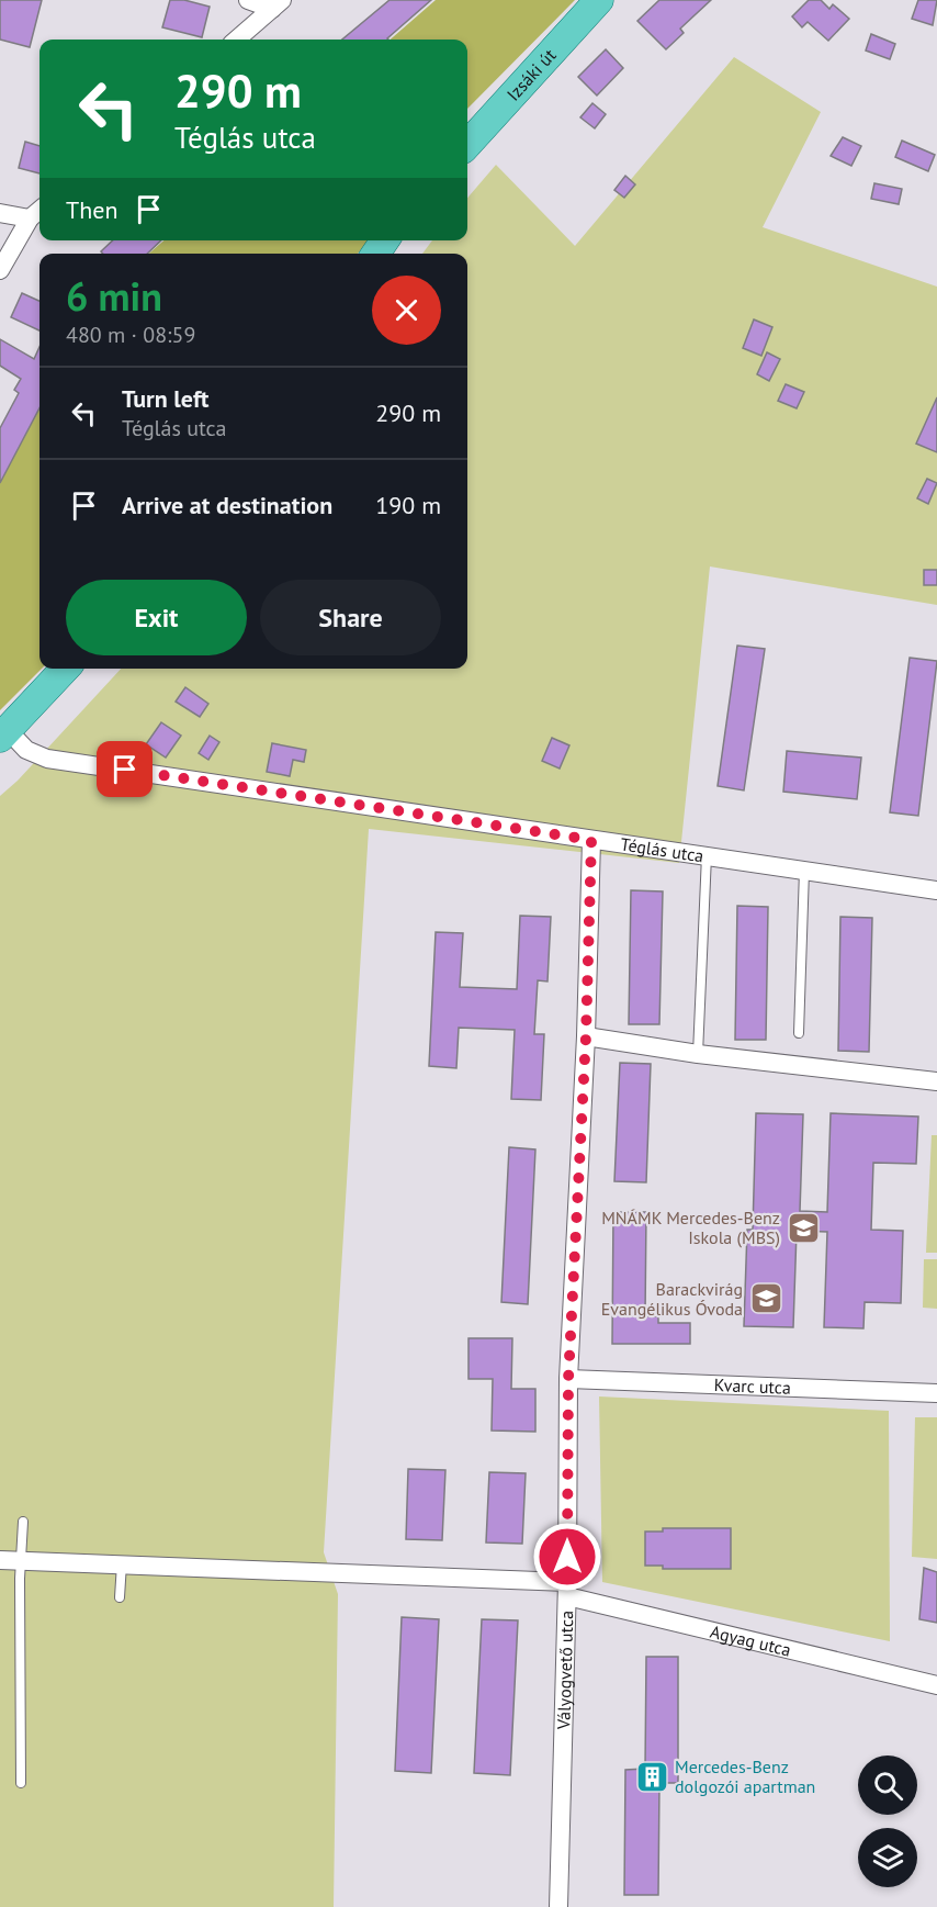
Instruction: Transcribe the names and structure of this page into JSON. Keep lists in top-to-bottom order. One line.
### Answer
{"streets":{"main road":["Izsáki út"],"street":["Téglás utca","Kvarc utca","Agyag utca","Vályogvető utca"]},"crossings":[["Téglás utca","Vályogvető utca"],["Kvarc utca","Vályogvető utca"],["Agyag utca","Vályogvető utca"]],"places":{"school or university":["MNÁMK Mercedes-Benz Iskola (MBS)","Barackvirág Evangélikus Óvoda"],"building":["Mercedes-Benz dolgozói apartman"]},"page":{"turn":["290 m","Téglás utca"],"then":"Then","heading":["6 min","480 m · 08:59"],"list":[{"name":"Turn left","note":"Téglás utca","value":"290 m"},{"name":"Arrive at destination","value":"190 m"}],"buttons":["Exit","Share"]}}
